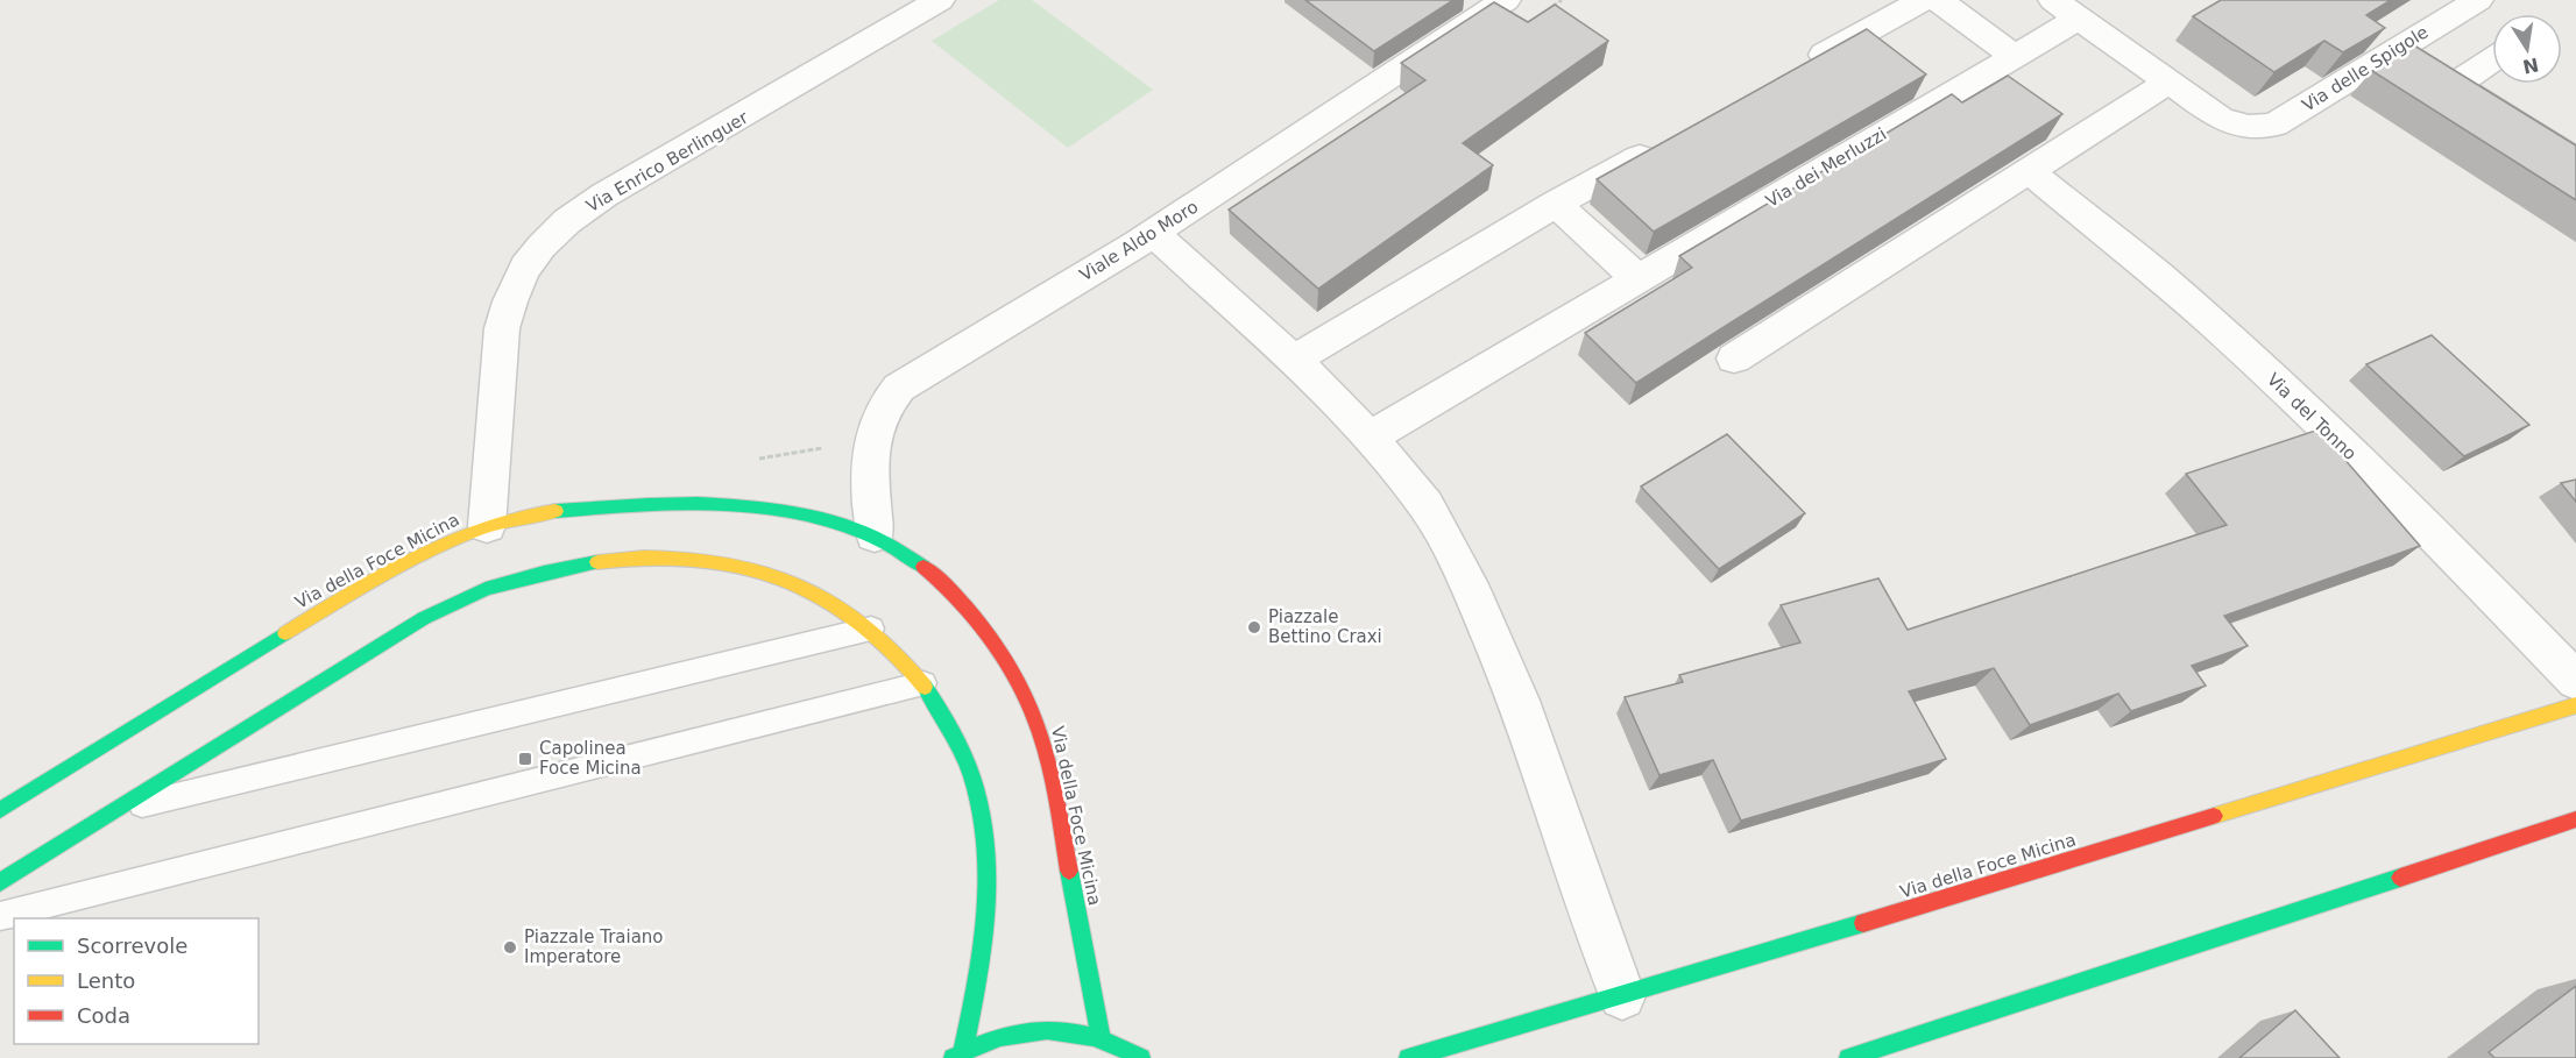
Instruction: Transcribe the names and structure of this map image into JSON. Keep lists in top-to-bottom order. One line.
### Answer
{"streets":{"street":["Via delle Spigole","Via Enrico Berlinguer","Via dei Merluzzi","Viale Aldo Moro","Via del Tonno","Via della Foce Micina"]},"crossings":[["Via Enrico Berlinguer","Via della Foce Micina"],["Viale Aldo Moro","Via della Foce Micina"]],"places":{"other":["Piazzale Bettino Craxi","Piazzale Traiano Imperatore"],"transit":["Capolinea Foce Micina"]},"legend":["Scorrevole","Lento","Coda"],"north":"bottom"}
